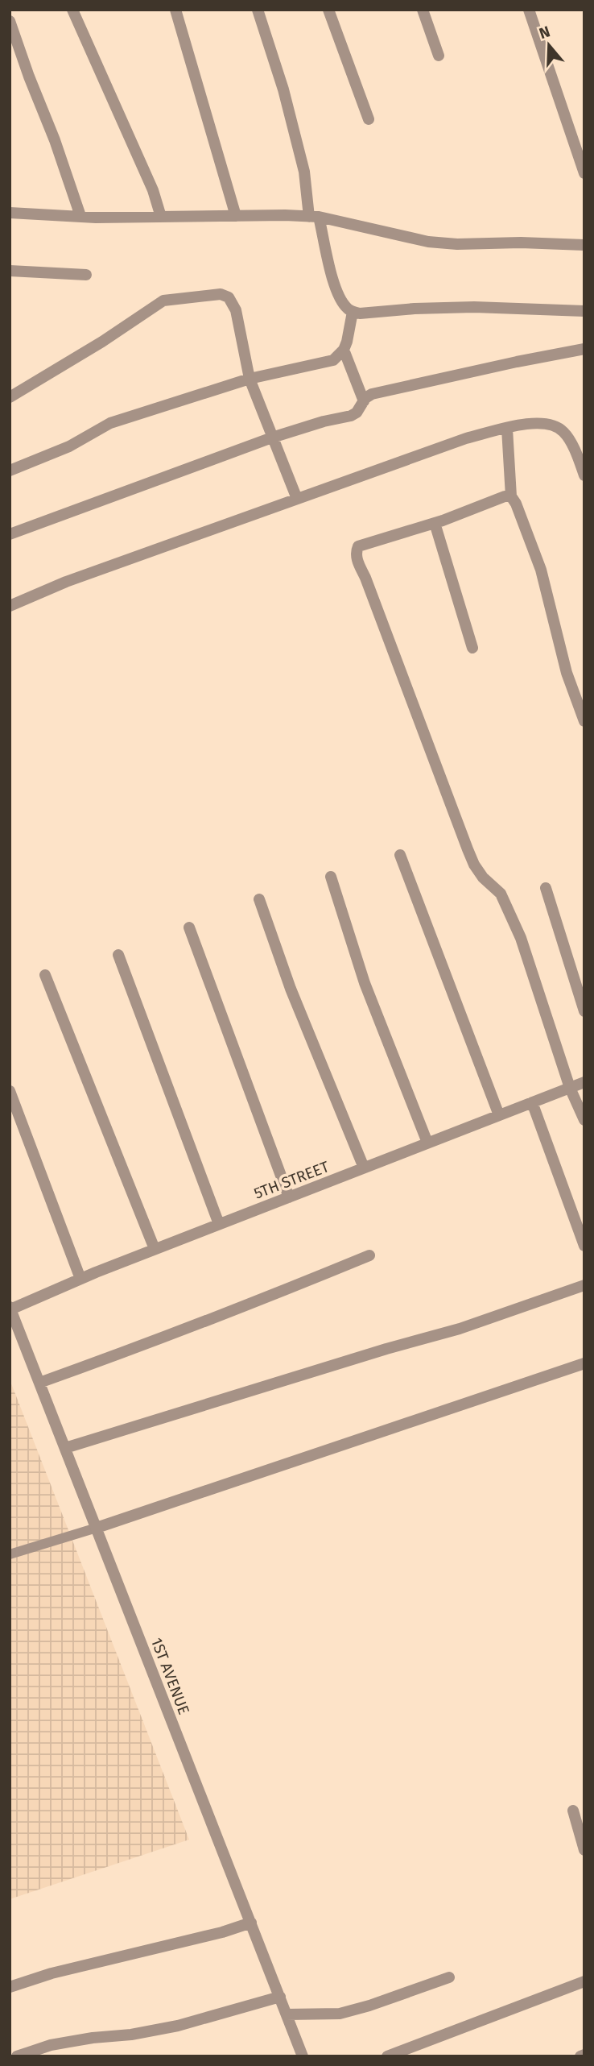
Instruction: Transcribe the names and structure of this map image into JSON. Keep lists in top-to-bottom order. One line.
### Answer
{"streets":{"street":["5TH STREET","1ST AVENUE"]},"crossings":[["5TH STREET","1ST AVENUE"]],"north":"top"}
